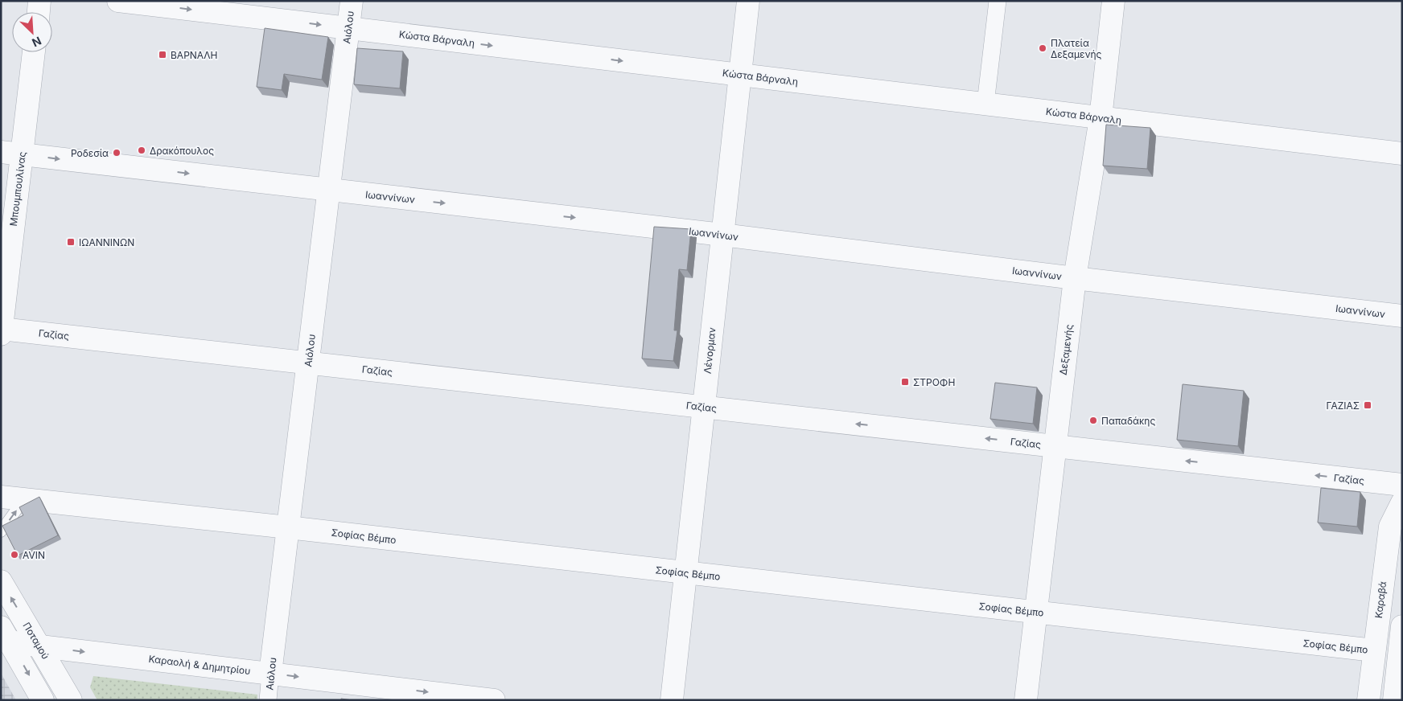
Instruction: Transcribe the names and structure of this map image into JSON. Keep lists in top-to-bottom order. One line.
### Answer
{"streets":{"street":["Αιόλου","Κώστα Βάρναλη","Μπουμπουλίνας","Ιωαννίνων","Γαζίας","Δεξαμενής","Λένορμαν","Σοφίας Βέμπο","Καραβά","Ποταμού","Καραολή & Δημητρίου"]},"crossings":[["Αιόλου","Κώστα Βάρναλη"],["Αιόλου","Ιωαννίνων"],["Αιόλου","Γαζίας"],["Αιόλου","Σοφίας Βέμπο"],["Αιόλου","Καραολή & Δημητρίου"],["Κώστα Βάρναλη","Δεξαμενής"],["Κώστα Βάρναλη","Λένορμαν"],["Μπουμπουλίνας","Ιωαννίνων"],["Μπουμπουλίνας","Γαζίας"],["Ιωαννίνων","Δεξαμενής"],["Ιωαννίνων","Λένορμαν"],["Γαζίας","Δεξαμενής"],["Γαζίας","Λένορμαν"],["Δεξαμενής","Σοφίας Βέμπο"],["Λένορμαν","Σοφίας Βέμπο"],["Σοφίας Βέμπο","Καραβά"],["Ποταμού","Καραολή & Δημητρίου"]],"one_way":["Κώστα Βάρναλη","Ιωαννίνων","Γαζίας","Καραολή & Δημητρίου"],"places":{"other":["Πλατεία Δεξαμενής","Δρακόπουλος","Ροδεσία","Παπαδάκης","AVIN"],"transit":["ΒΑΡΝΑΛΗ","ΙΩΑΝΝΙΝΩΝ","ΣΤΡΟΦΗ","ΓΑΖΙΑΣ"]},"north":"bottom right"}
